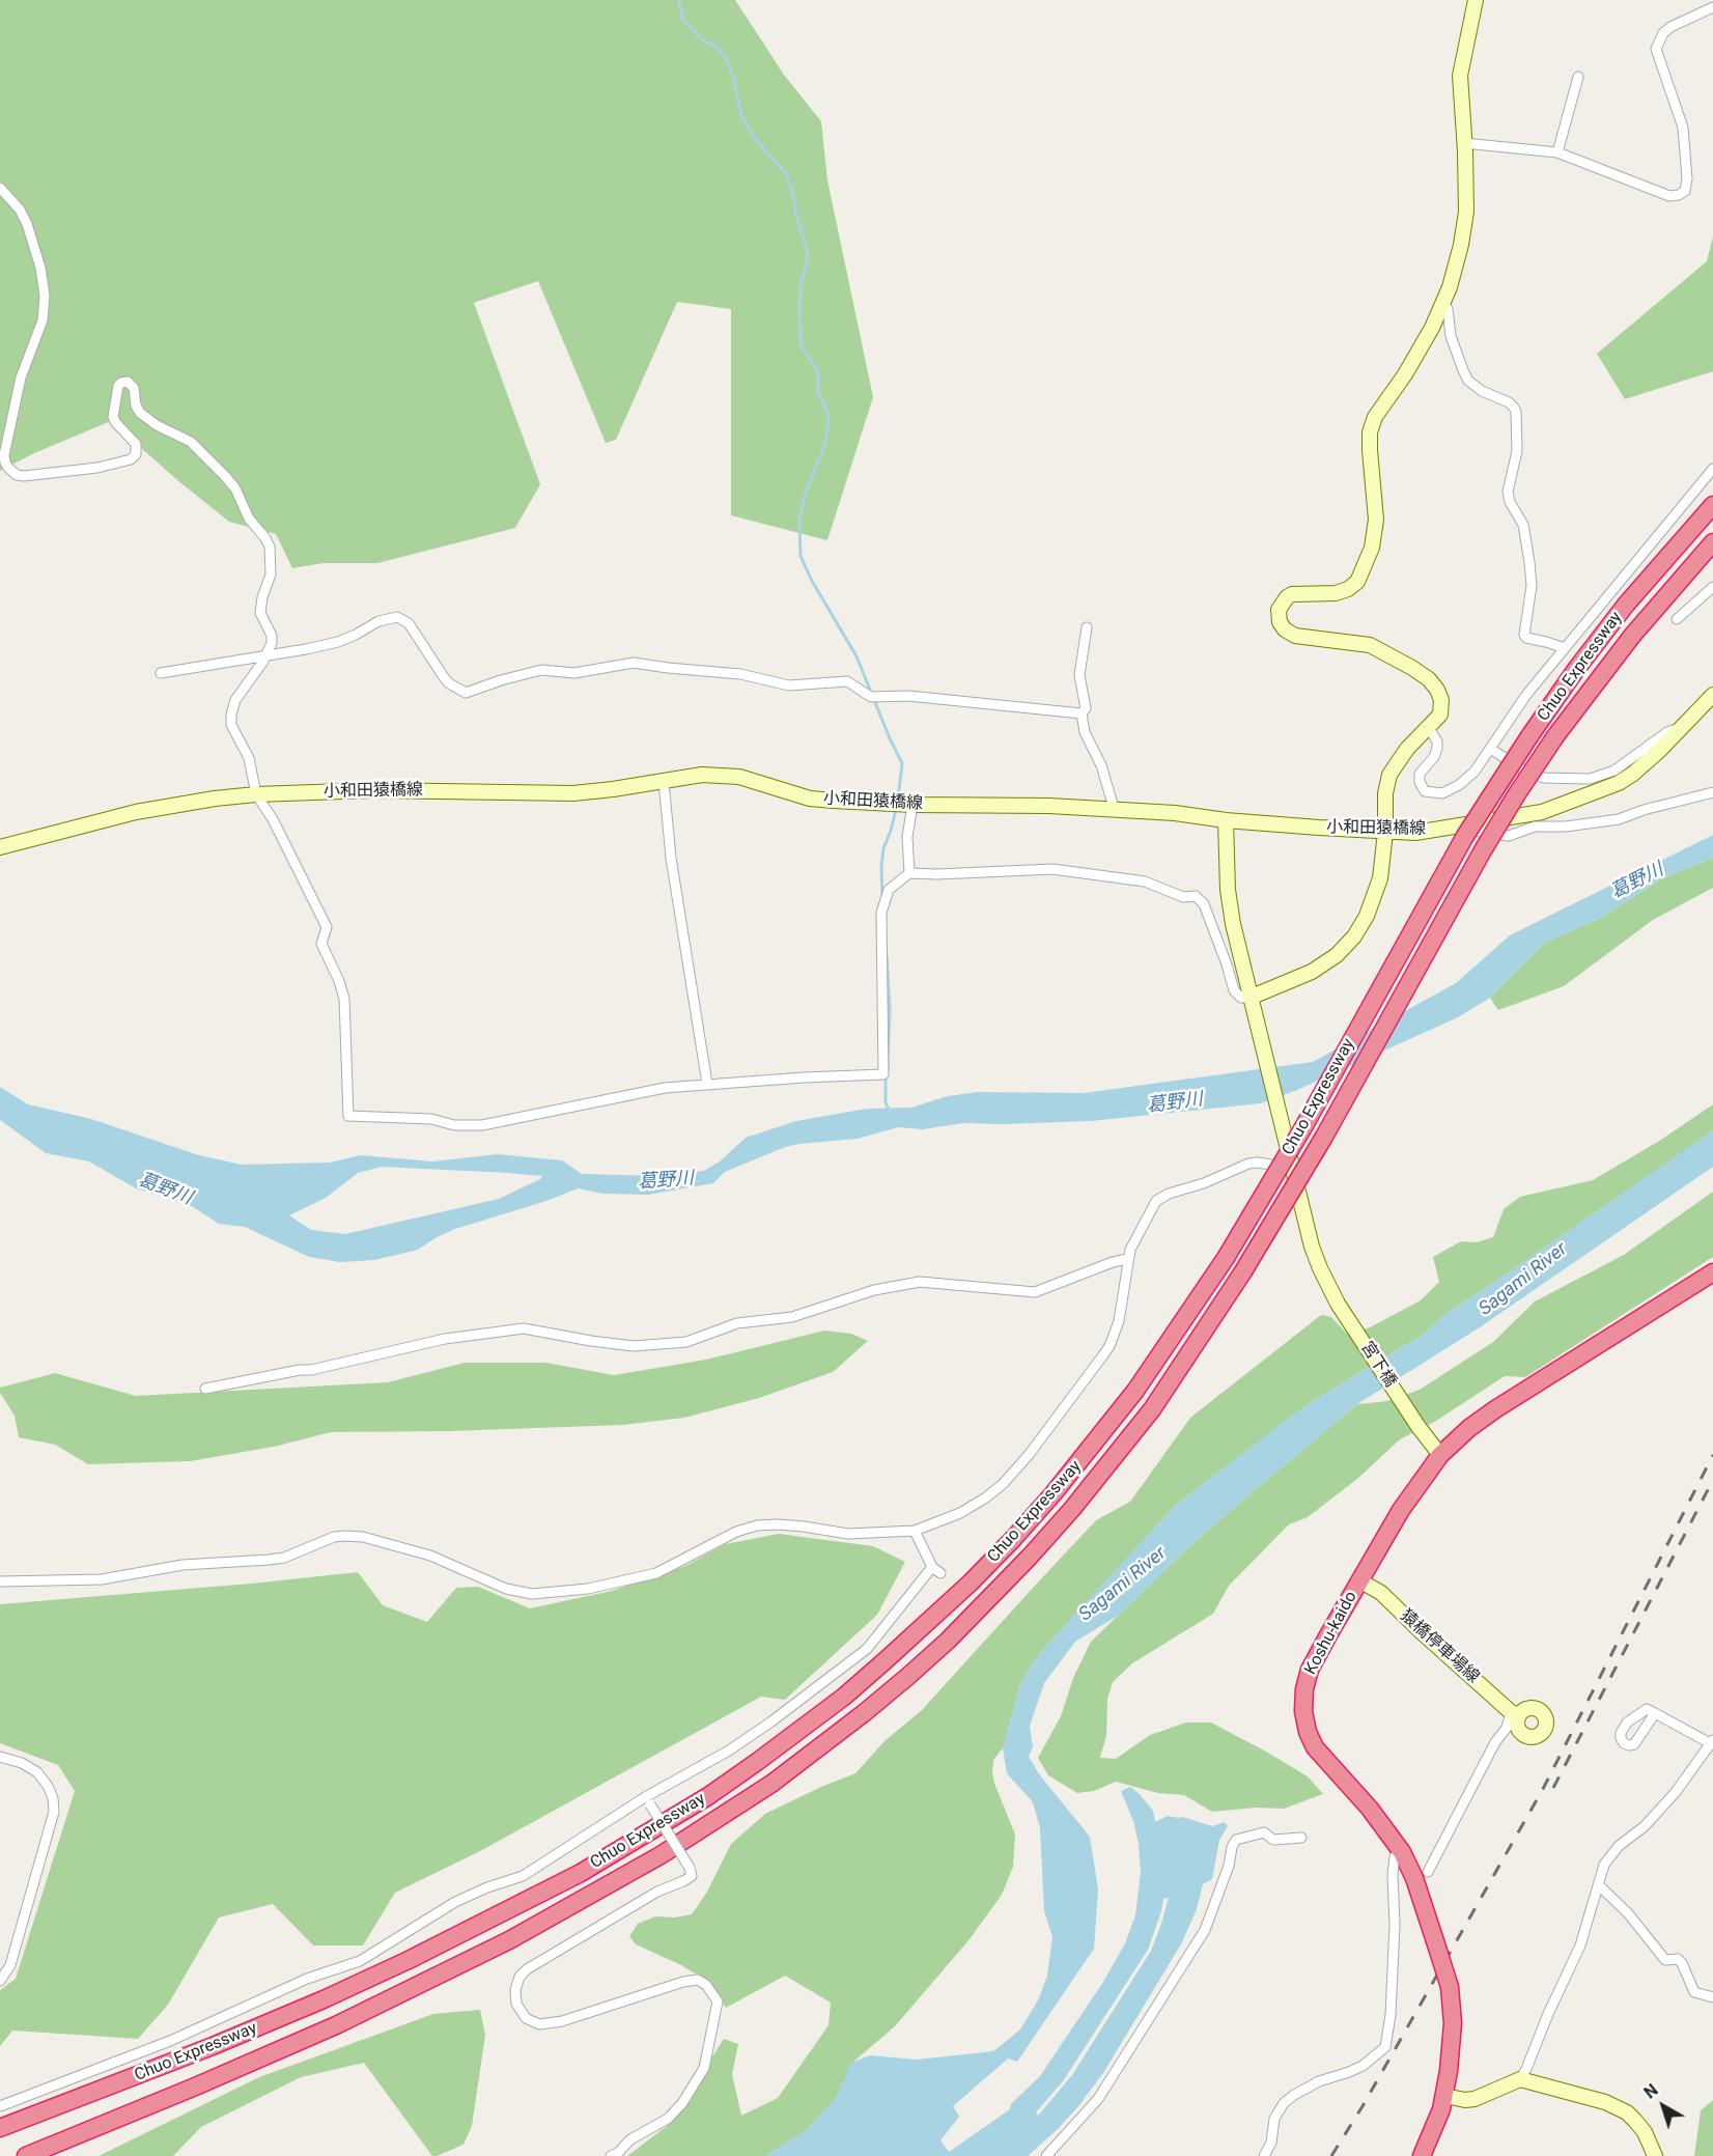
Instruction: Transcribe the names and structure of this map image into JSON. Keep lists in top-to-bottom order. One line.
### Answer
{"streets":{"highway":["Chuo Expressway","Koshu-kaido"],"street":["小和田猿橋線","宮下橋","猿橋停車場線"]},"crossings":[["小和田猿橋線","宮下橋"],["宮下橋","Koshu-kaido"],["Koshu-kaido","猿橋停車場線"]],"water":["葛野川","Sagami River"],"north":"top left"}
